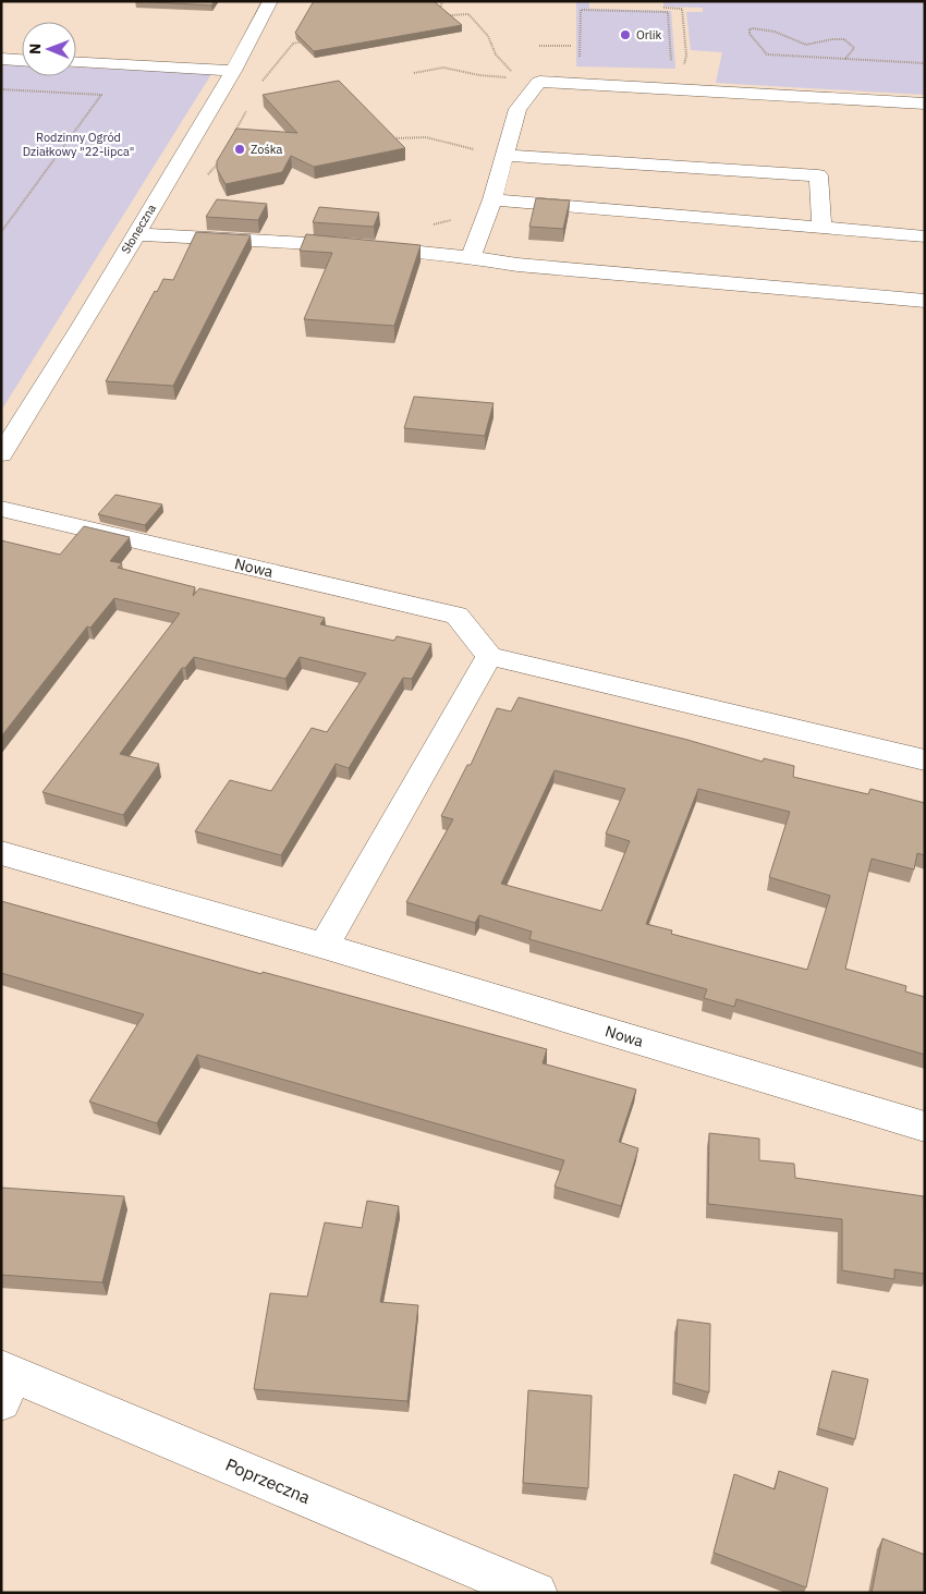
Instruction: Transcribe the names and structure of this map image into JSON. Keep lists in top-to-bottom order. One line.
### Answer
{"streets":{"street":["Słoneczna","Nowa","Poprzeczna"]},"parks":["Rodzinny Ogród Działkowy \"22-lipca\""],"places":["Orlik","Zośka"],"north":"left"}
